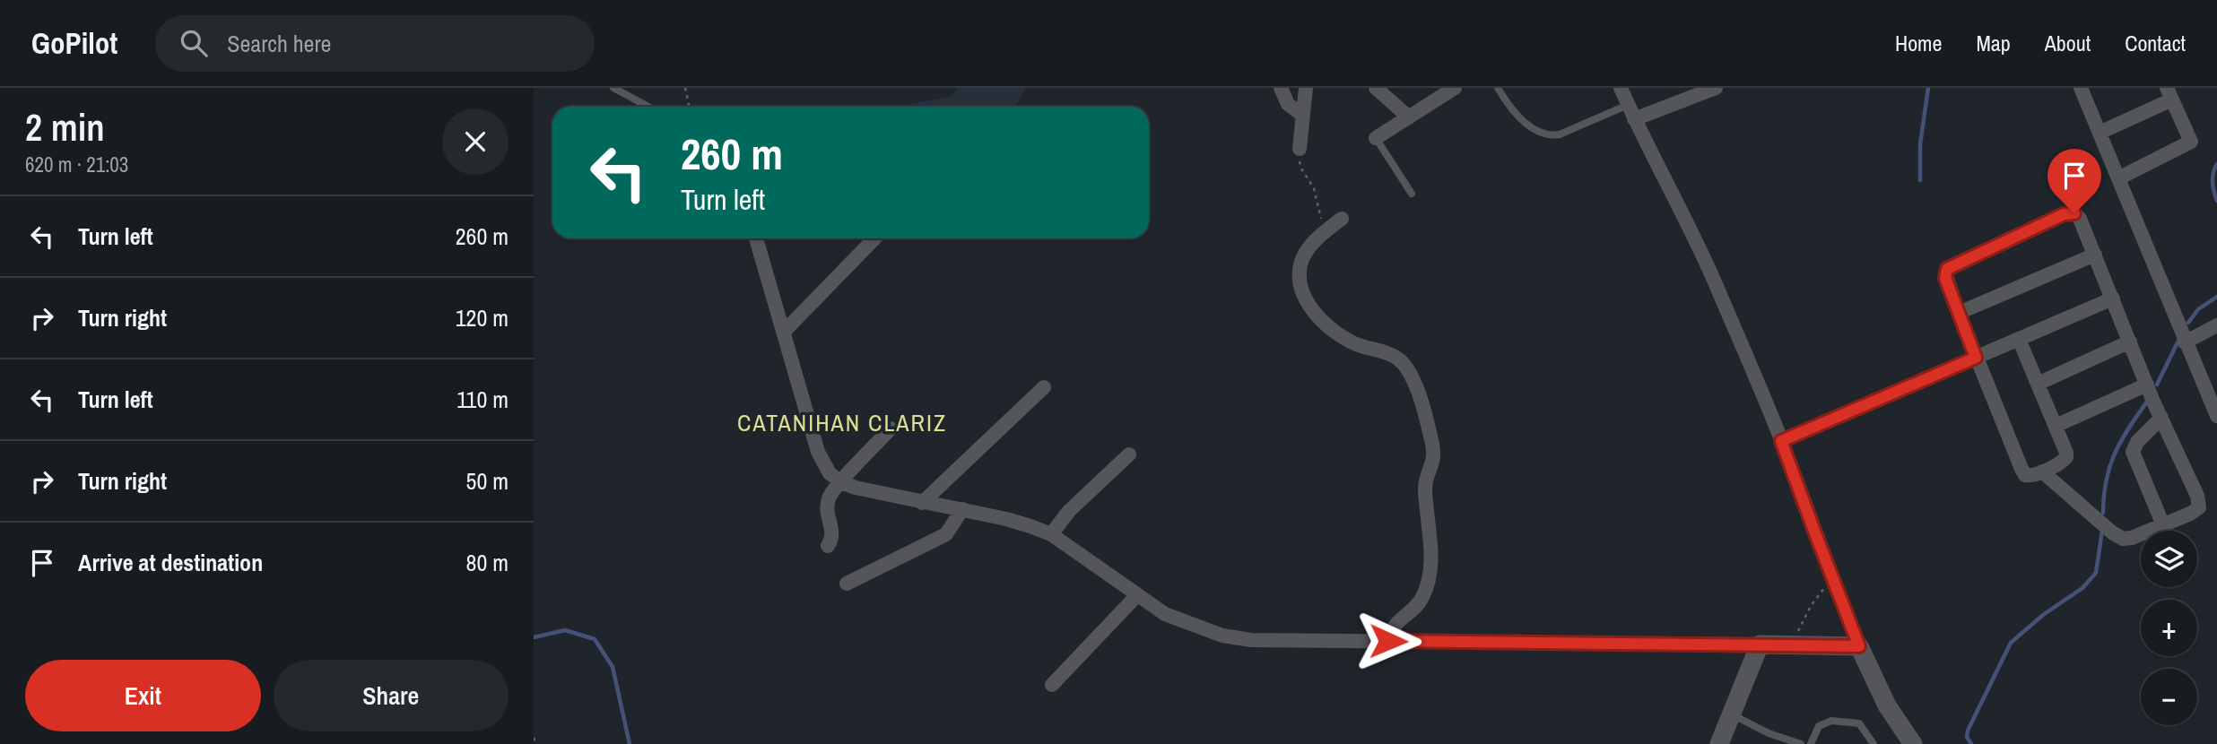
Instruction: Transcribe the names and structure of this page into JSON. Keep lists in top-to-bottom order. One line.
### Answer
{"districts":["CATANIHAN CLARIZ"],"page":{"header":"GoPilot","search":"Search here","nav":["Home","Map","About","Contact"],"heading":["2 min","620 m · 21:03"],"turn":["260 m","Turn left"],"list":[{"name":"Turn left","value":"260 m"},{"name":"Turn right","value":"120 m"},{"name":"Turn left","value":"110 m"},{"name":"Turn right","value":"50 m"},{"name":"Arrive at destination","value":"80 m"}],"map_buttons":["+","−"],"buttons":["Exit","Share"]}}
